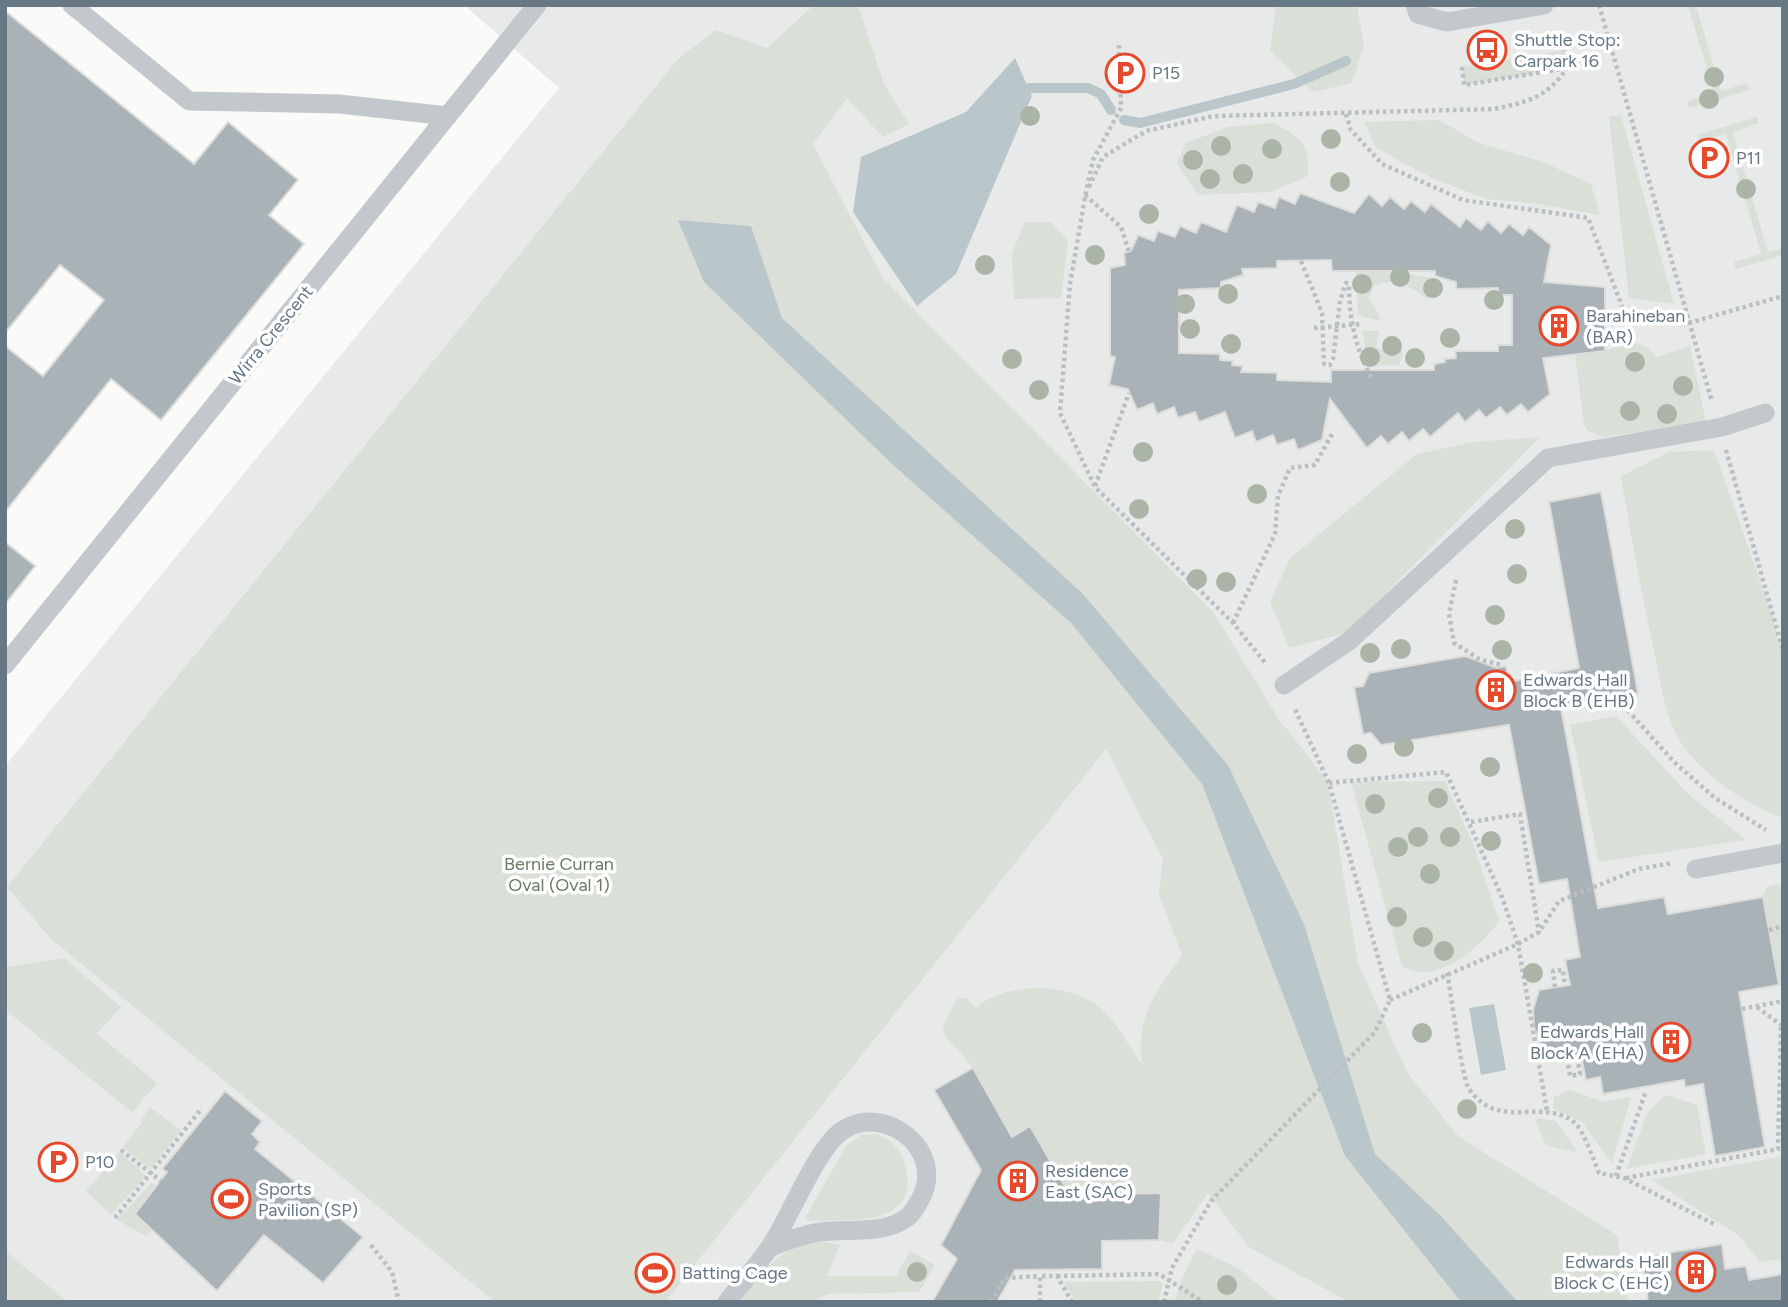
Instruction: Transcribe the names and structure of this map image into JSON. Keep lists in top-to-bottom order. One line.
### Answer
{"streets":{"lane":["Wirra Crescent"]},"parks":["Bernie Curran Oval (Oval 1)"],"places":{"bus stop":["Shuttle Stop: Carpark 16"],"parking":["P15","P11","P10"],"building":["Barahineban (BAR)","Edwards Hall Block B (EHB)","Edwards Hall Block A (EHA)","Residence East (SAC)","Edwards Hall Block C (EHC)"],"sports":["Sports Pavilion (SP)","Batting Cage"]}}
